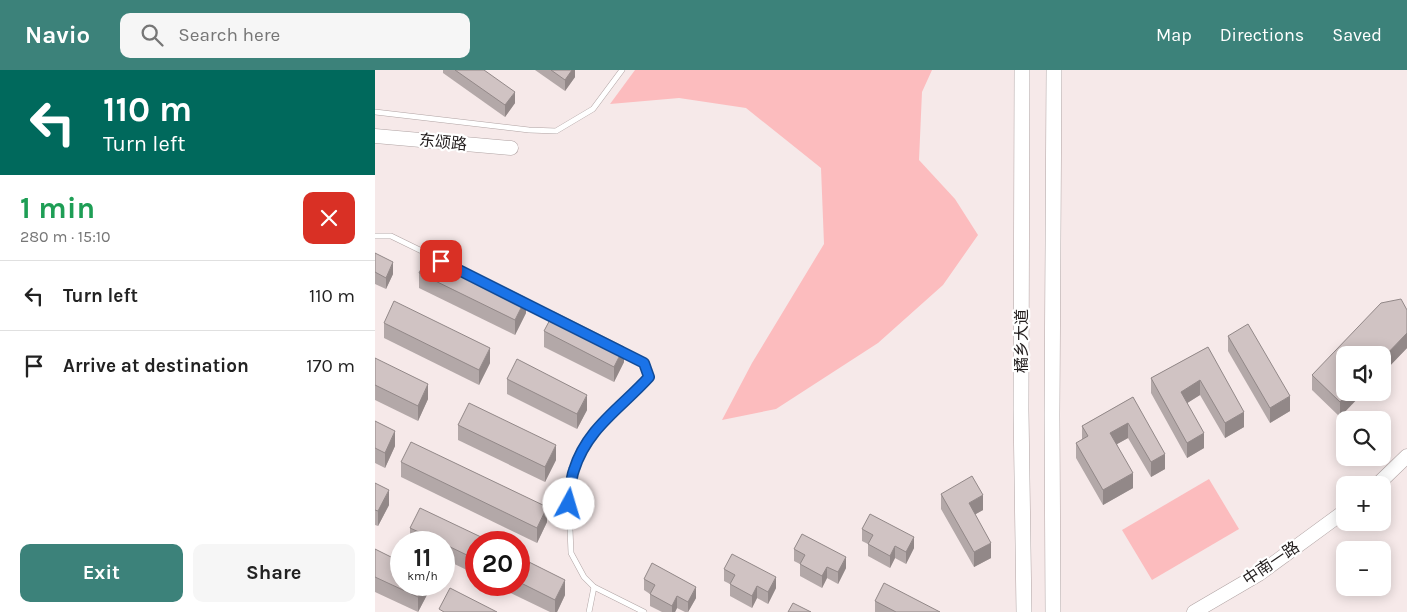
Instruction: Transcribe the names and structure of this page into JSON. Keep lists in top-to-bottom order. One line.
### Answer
{"streets":{"main road":["橘乡大道"],"street":["东颂路","中南一路"]},"page":{"header":"Navio","search":"Search here","nav":["Map","Directions","Saved"],"turn":["110 m","Turn left"],"heading":["1 min","280 m · 15:10"],"list":[{"name":"Turn left","value":"110 m"},{"name":"Arrive at destination","value":"170 m"}],"map_buttons":["+","−"],"speed":"11 km/h","limit":"20","buttons":["Exit","Share"]}}
